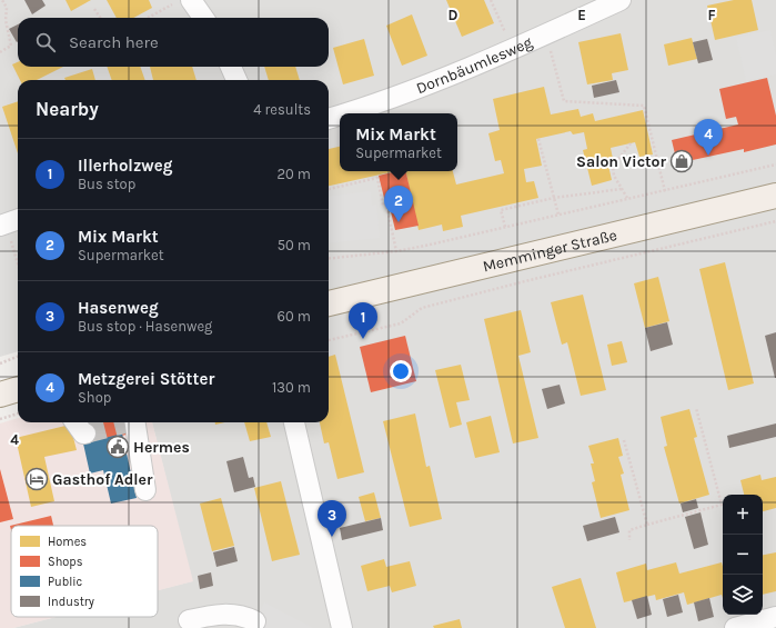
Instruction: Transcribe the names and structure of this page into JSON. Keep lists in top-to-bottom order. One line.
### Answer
{"streets":{"main road":["Memminger Straße"],"street":["Dornbäumlesweg"]},"places":{"shop":["Salon Victor"],"public building":["Hermes"],"hotel":["Gasthof Adler"]},"legend":["Homes","Shops","Public","Industry"],"page":{"search":"Search here","heading":["Nearby","4 results"],"popup":["Mix Markt","Supermarket"],"pins":["4","2","1","3"],"list":[{"mark":"1","name":"Illerholzweg","note":"Bus stop","value":"20 m"},{"mark":"2","name":"Mix Markt","note":"Supermarket","value":"50 m"},{"mark":"3","name":"Hasenweg","note":"Bus stop · Hasenweg","value":"60 m"},{"mark":"4","name":"Metzgerei Stötter","note":"Shop","value":"130 m"}],"map_buttons":["+","−"]},"grid":{"columns":["D","E","F"],"rows":["4"]}}
